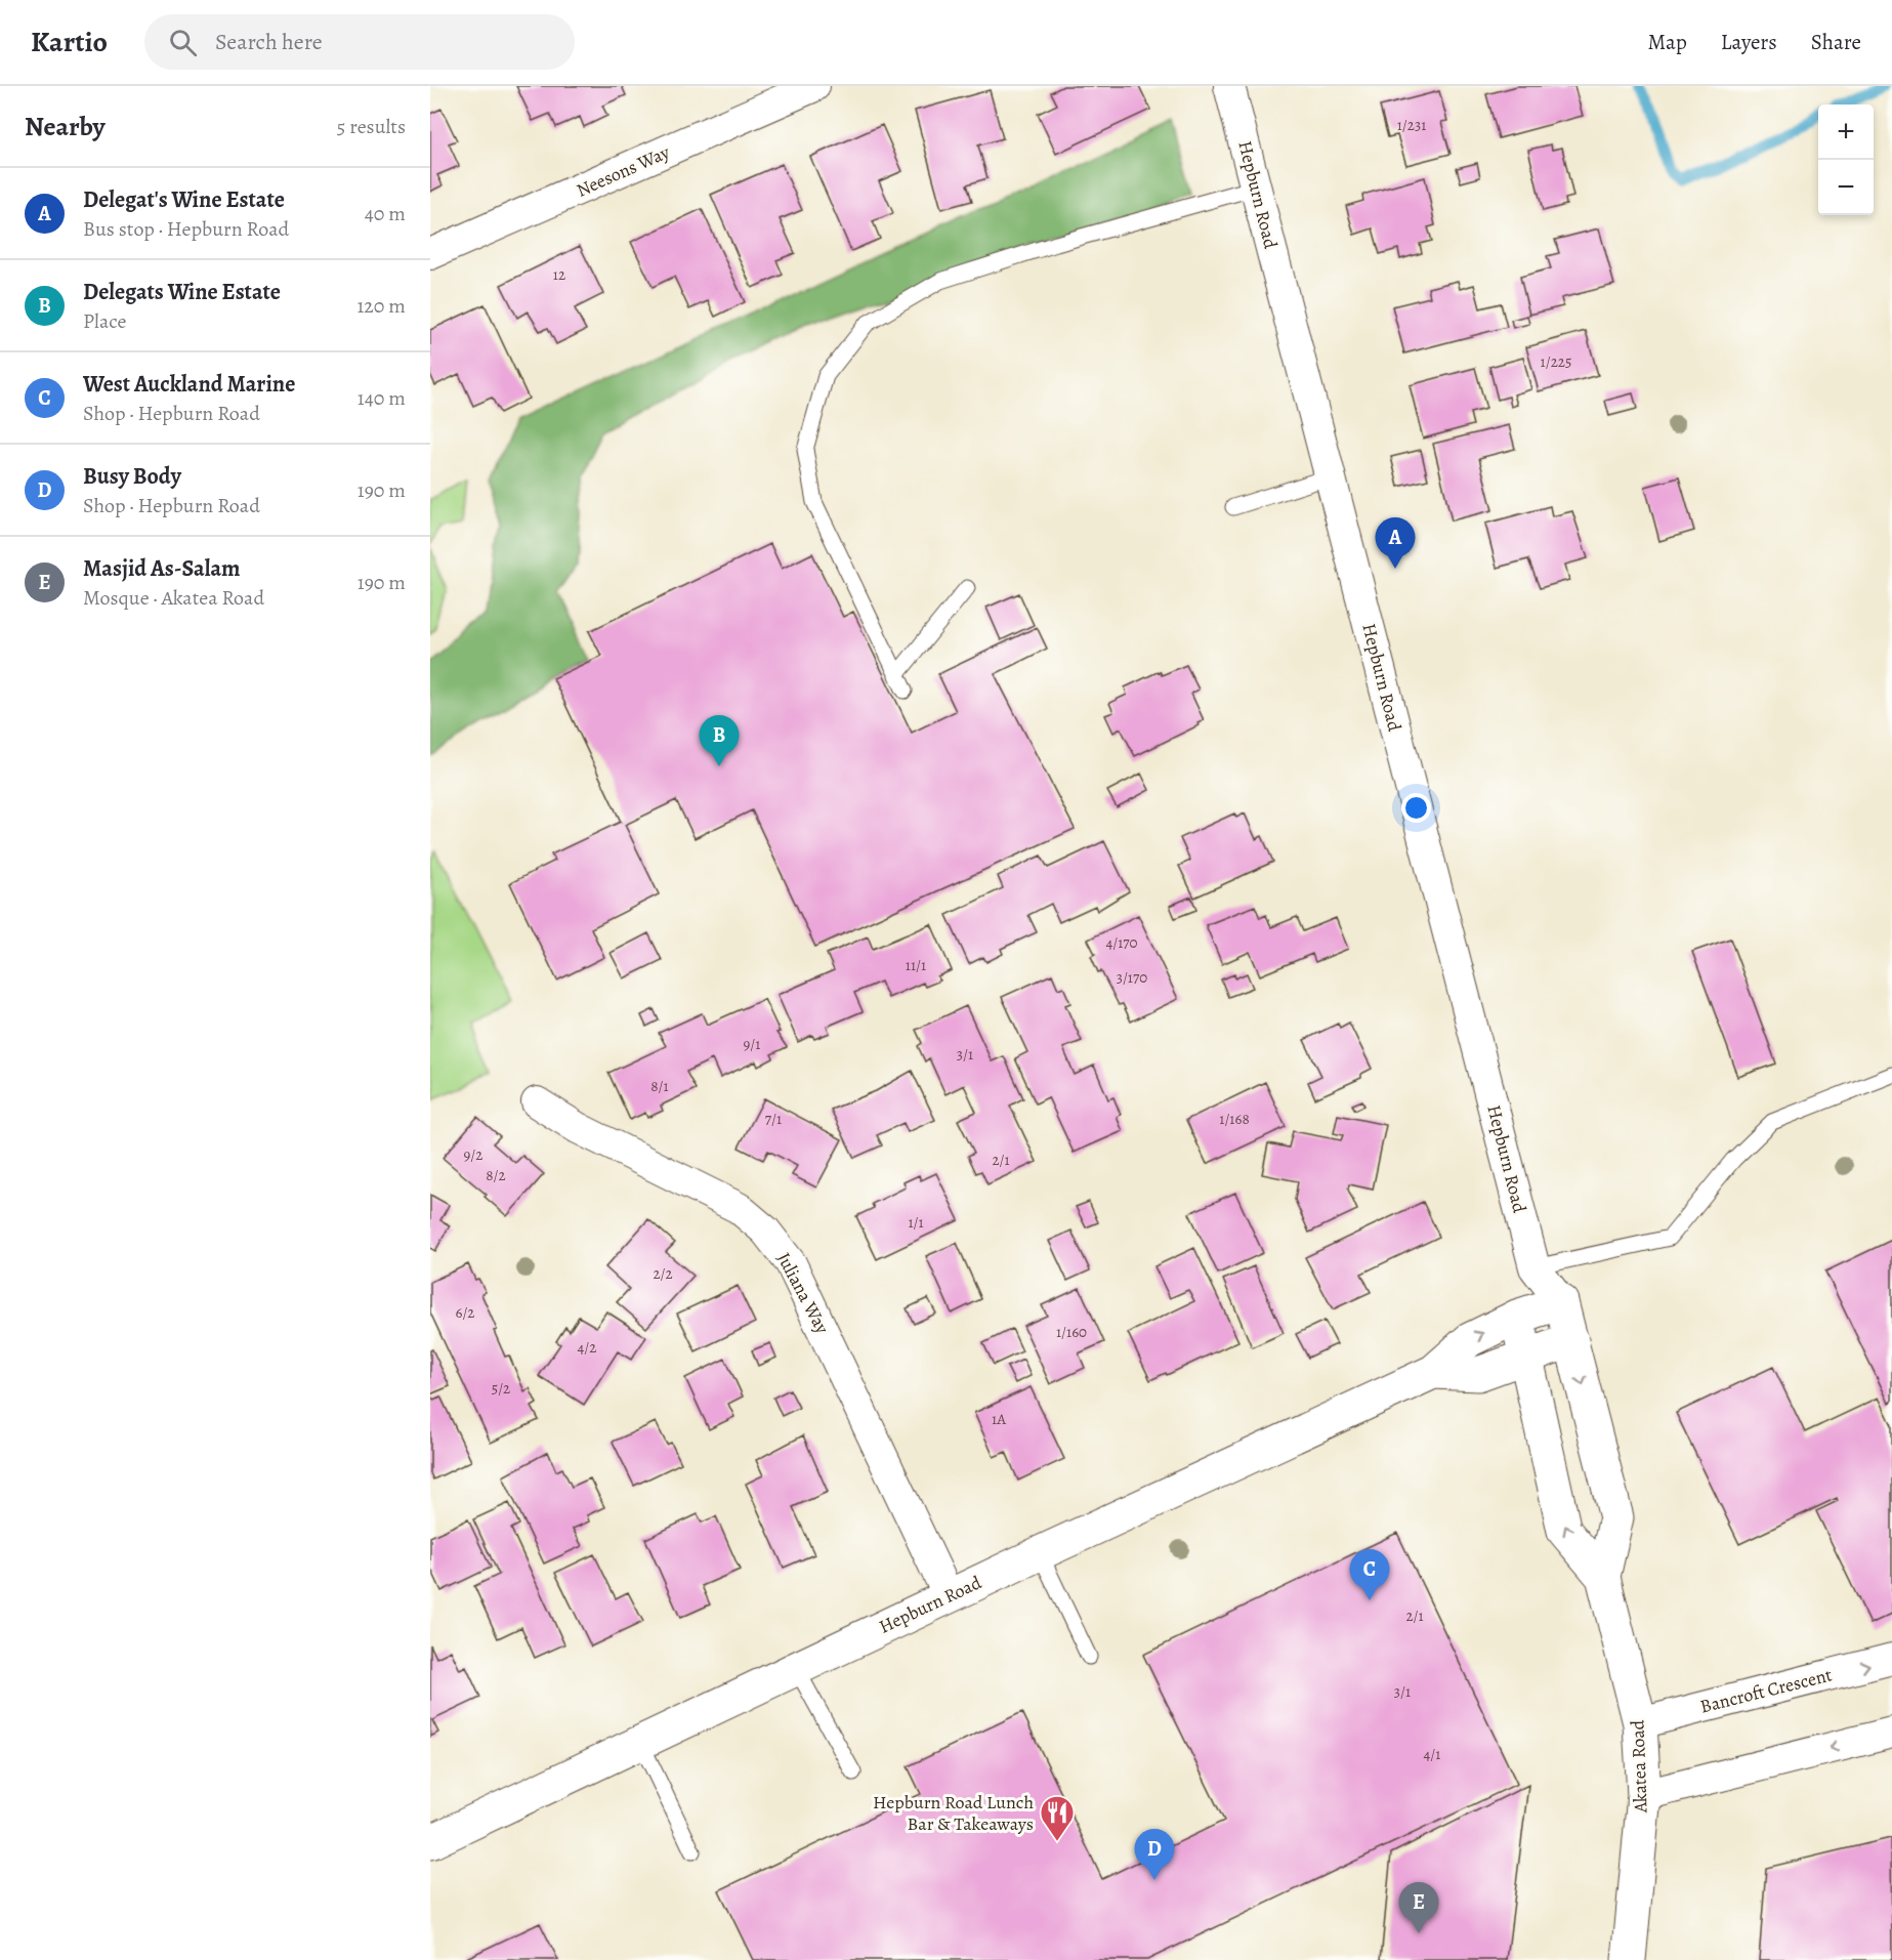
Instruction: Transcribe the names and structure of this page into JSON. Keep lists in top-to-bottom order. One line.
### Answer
{"streets":{"main road":["Hepburn Road","Akatea Road"],"street":["Neesons Way","Juliana Way","Bancroft Crescent"]},"crossings":[["Hepburn Road","Juliana Way"],["Hepburn Road","Akatea Road"],["Bancroft Crescent","Akatea Road"]],"places":{"restaurant":["Hepburn Road Lunch Bar & Takeaways"]},"house_numbers":["1/231","12","1/225","4/170","11/1","3/170","9/1","3/1","8/1","7/1","1/168","9/2","2/1","8/2","1/1","2/2","6/2","1/160","4/2","5/2","1A","2/1","3/1","4/1"],"page":{"header":"Kartio","search":"Search here","nav":["Map","Layers","Share"],"heading":["Nearby","5 results"],"map_buttons":["+","−"],"list":[{"mark":"A","name":"Delegat's Wine Estate","note":"Bus stop · Hepburn Road","value":"40 m"},{"mark":"B","name":"Delegats Wine Estate","note":"Place","value":"120 m"},{"mark":"C","name":"West Auckland Marine","note":"Shop · Hepburn Road","value":"140 m"},{"mark":"D","name":"Busy Body","note":"Shop · Hepburn Road","value":"190 m"},{"mark":"E","name":"Masjid As-Salam","note":"Mosque · Akatea Road","value":"190 m"}],"pins":["A","B","C","D","E"]}}
